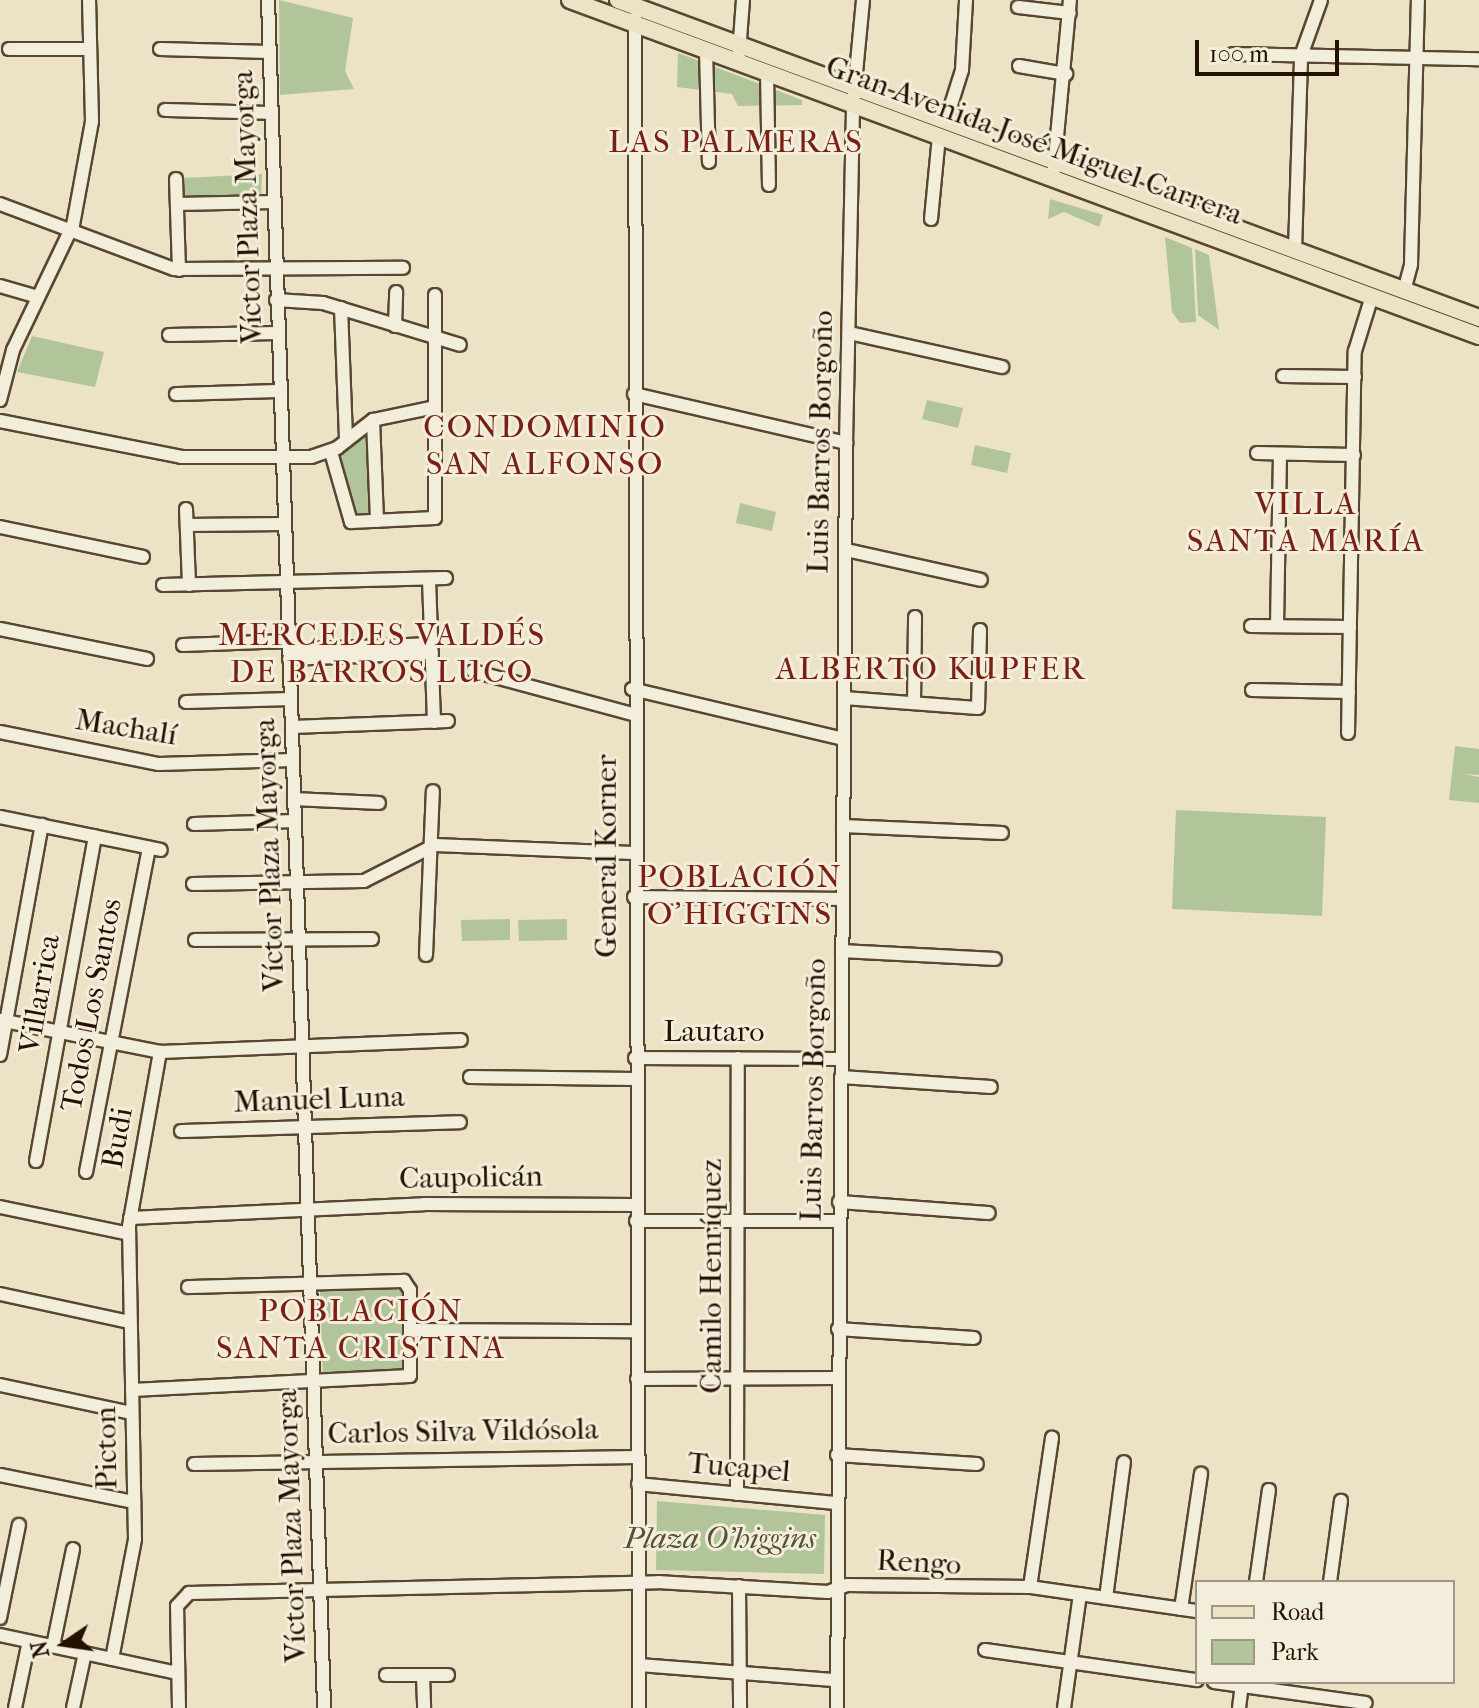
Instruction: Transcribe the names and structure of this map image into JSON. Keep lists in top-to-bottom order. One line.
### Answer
{"streets":{"main road":["Gran Avenida José Miguel Carrera"],"street":["Víctor Plaza Mayorga","Luis Barros Borgoño","Machalí","General Korner","Villarrica","Todos Los Santos","Lautaro","Manuel Luna","Budi","Caupolicán","Camilo Henríquez","Carlos Silva Vildósola","Picton","Tucapel","Rengo"]},"crossings":[["Gran Avenida José Miguel Carrera","Luis Barros Borgoño"],["Gran Avenida José Miguel Carrera","General Korner"],["Víctor Plaza Mayorga","Machalí"],["Víctor Plaza Mayorga","Manuel Luna"],["Víctor Plaza Mayorga","Caupolicán"],["Víctor Plaza Mayorga","Carlos Silva Vildósola"],["Víctor Plaza Mayorga","Rengo"],["Luis Barros Borgoño","Lautaro"],["Luis Barros Borgoño","Tucapel"],["Luis Barros Borgoño","Rengo"],["General Korner","Lautaro"],["General Korner","Caupolicán"],["General Korner","Carlos Silva Vildósola"],["General Korner","Tucapel"],["General Korner","Rengo"],["Villarrica","Todos Los Santos"],["Lautaro","Camilo Henríquez"],["Budi","Caupolicán"],["Budi","Picton"],["Camilo Henríquez","Tucapel"]],"districts":["LAS PALMERAS","CONDOMINIO SAN ALFONSO","VILLA SANTA MARÍA","MERCEDES VALDÉS DE BARROS LUCO","ALBERTO KUPFER","POBLACIÓN O'HIGGINS","POBLACIÓN SANTA CRISTINA"],"parks":["Plaza O'higgins"],"legend":["Road","Park"],"scale_bar":"100 m","north":"left"}
